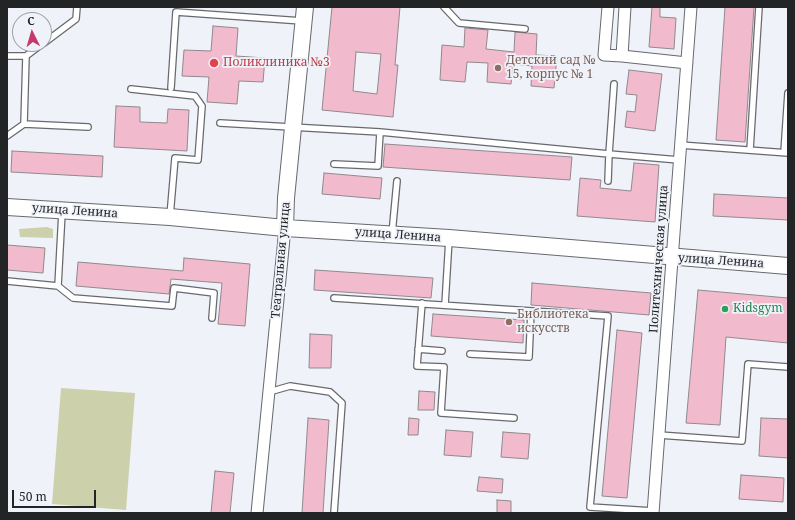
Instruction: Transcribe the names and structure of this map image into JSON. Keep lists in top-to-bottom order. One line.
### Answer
{"streets":{"main road":["улица Ленина","Театральная улица"],"street":["Политехническая улица"]},"crossings":[["улица Ленина","Политехническая улица"],["улица Ленина","Театральная улица"]],"places":["Поликлиника №3","Детский сад № 15, корпус № 1","Kidsgym","Библиотека искусств"],"scale_bar":"50 m","north":"top"}
